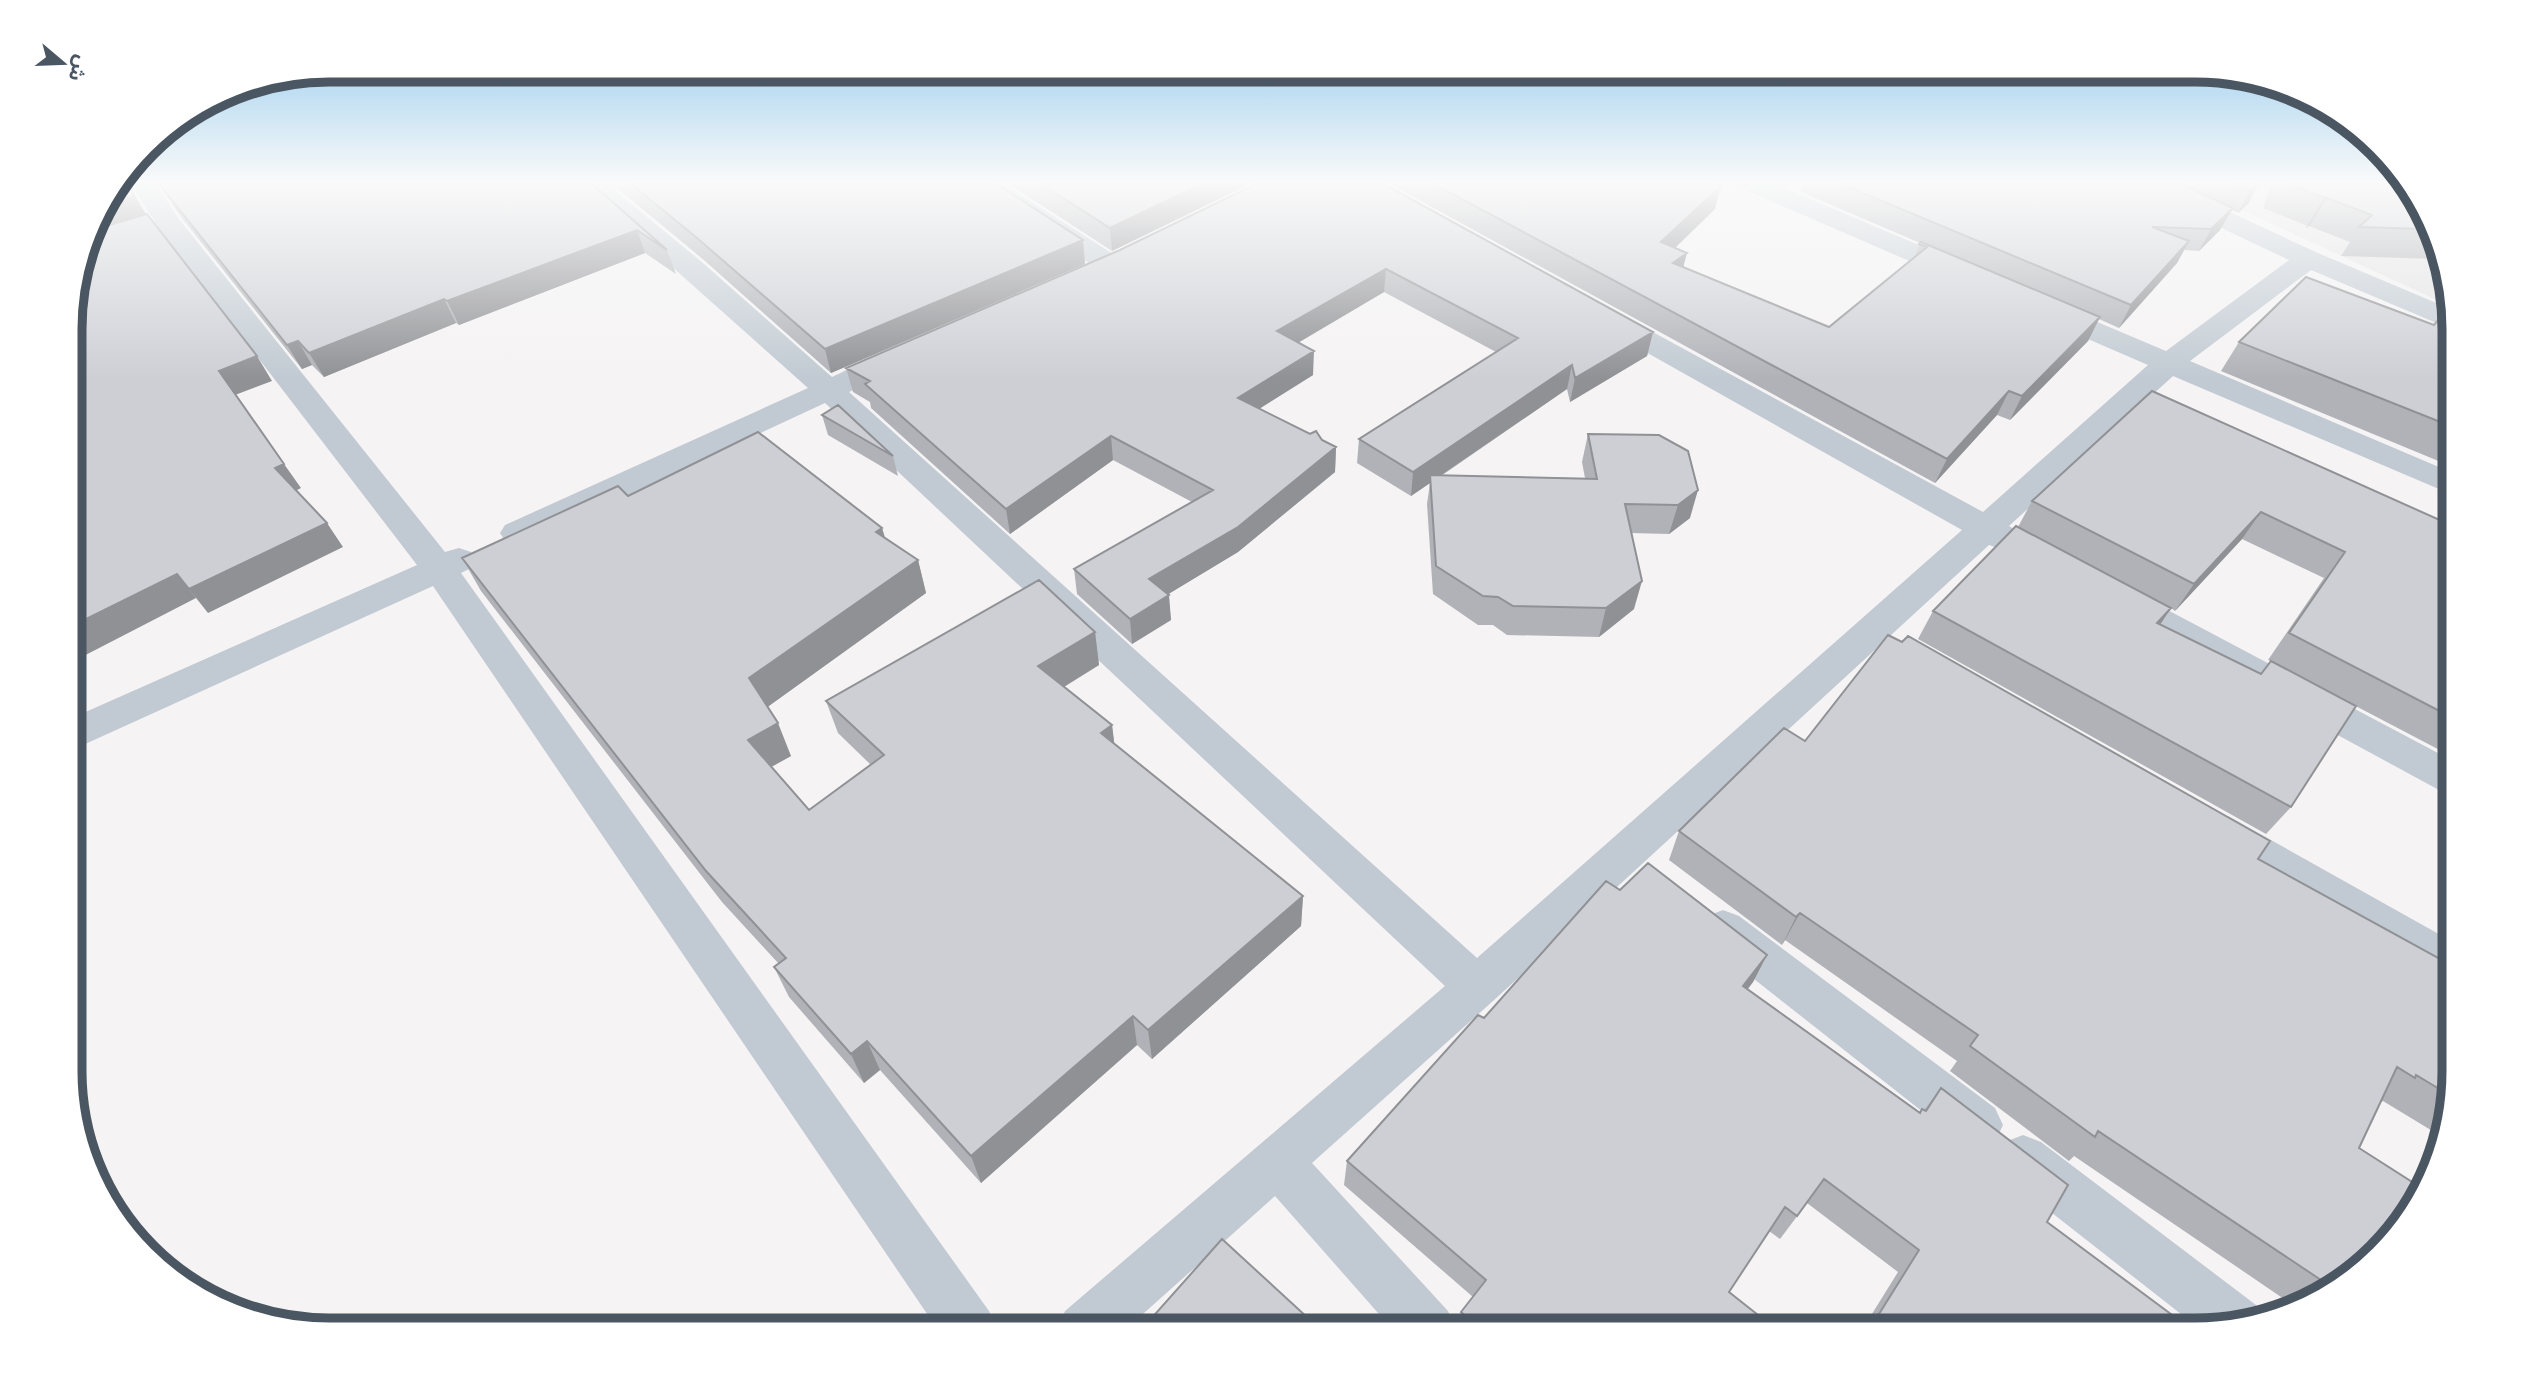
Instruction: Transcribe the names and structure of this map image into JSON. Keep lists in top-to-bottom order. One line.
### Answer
{"north":"right"}
